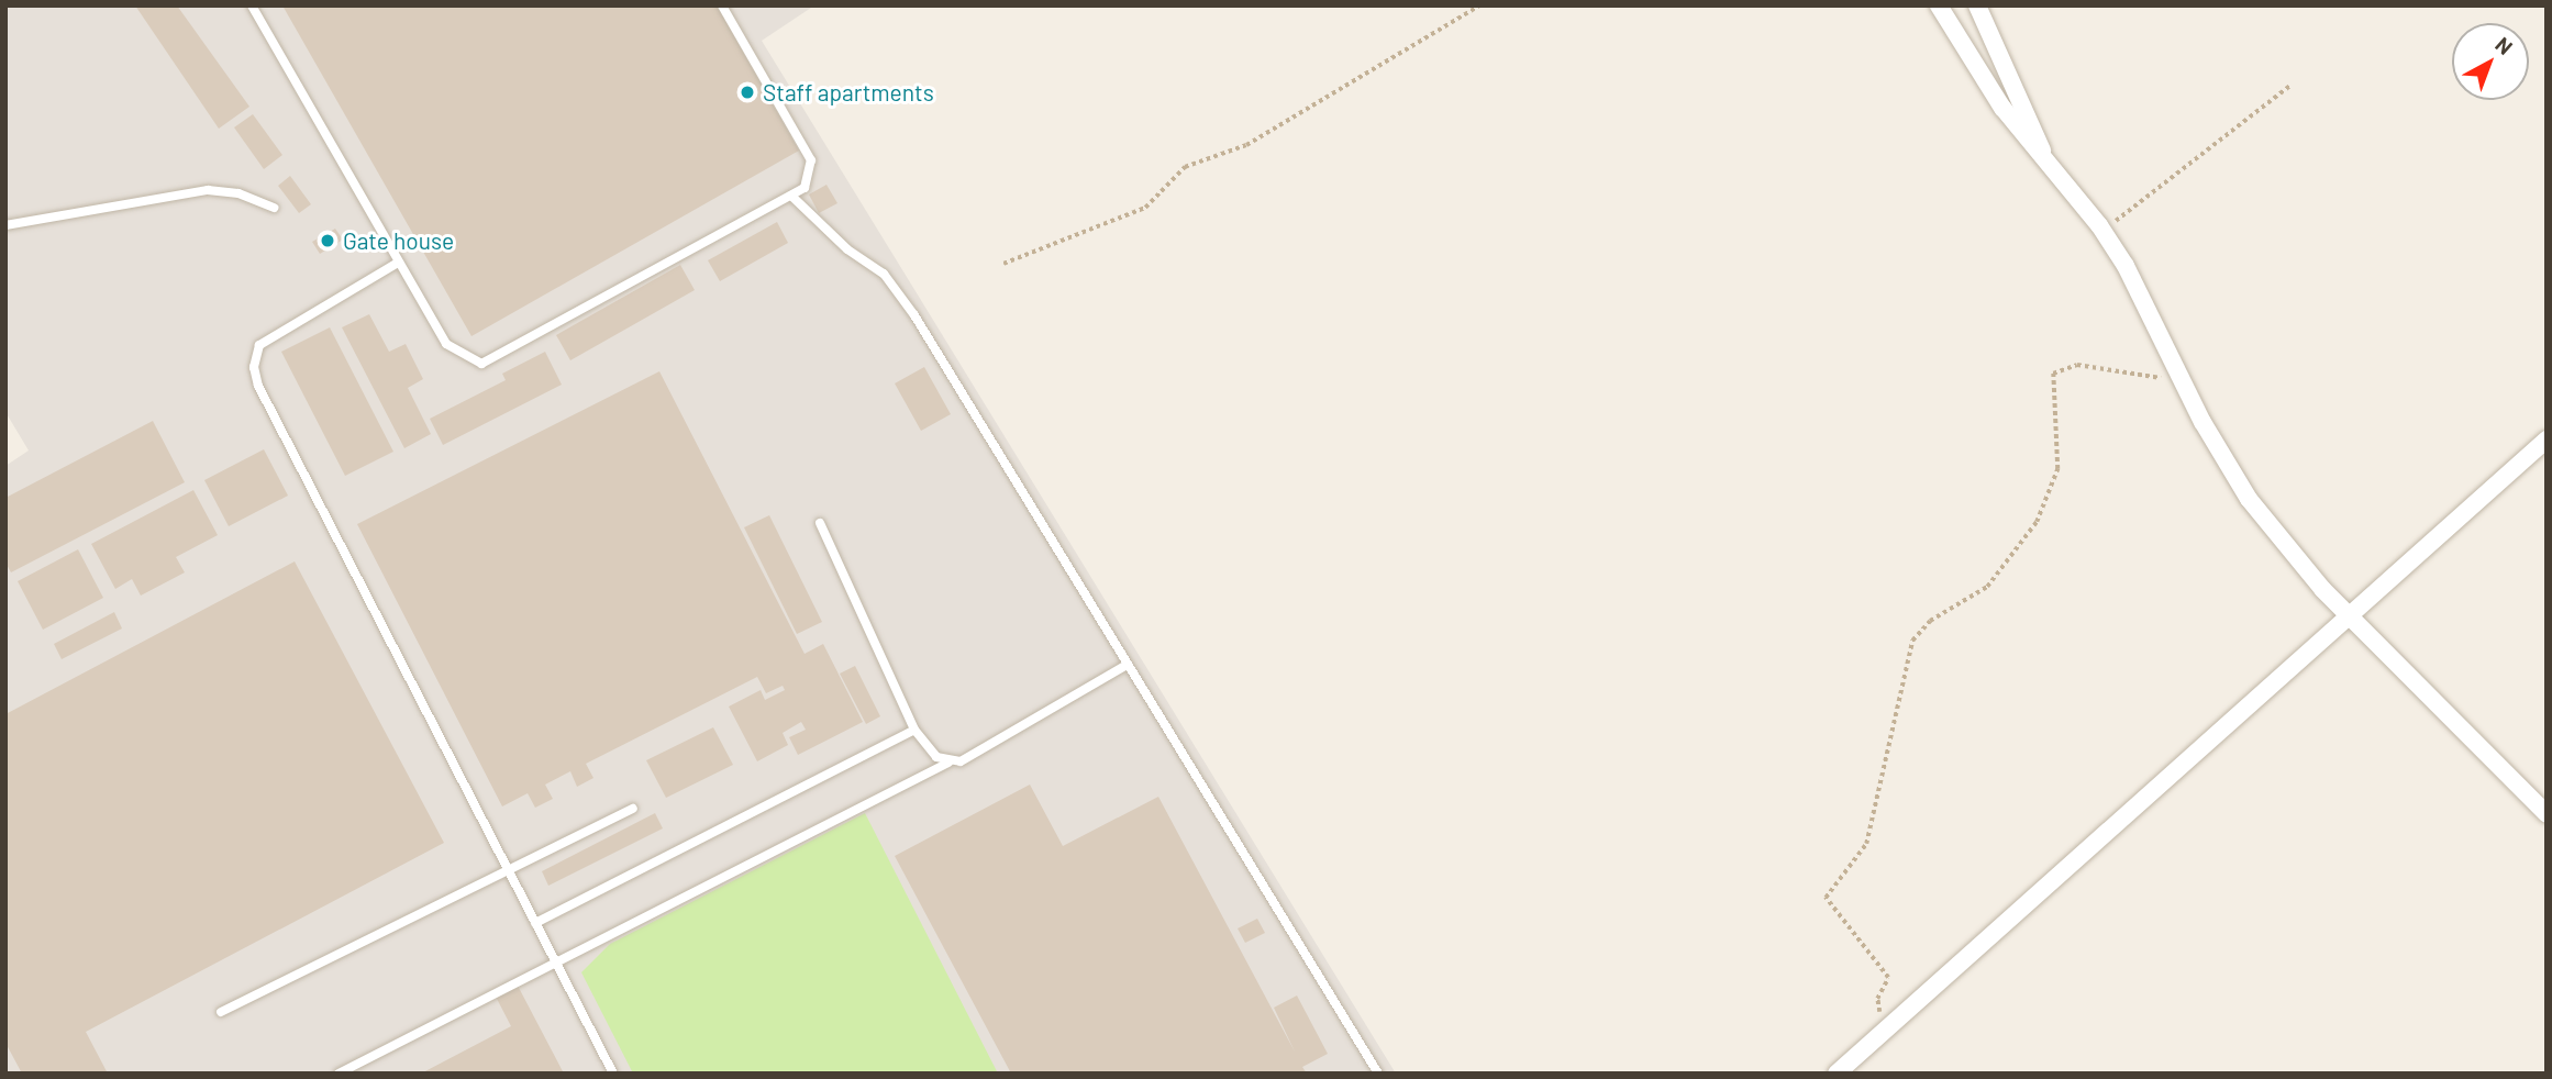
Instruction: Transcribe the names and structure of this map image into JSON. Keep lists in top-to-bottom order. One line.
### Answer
{"places":["Staff apartments","Gate house"],"north":"top right"}
